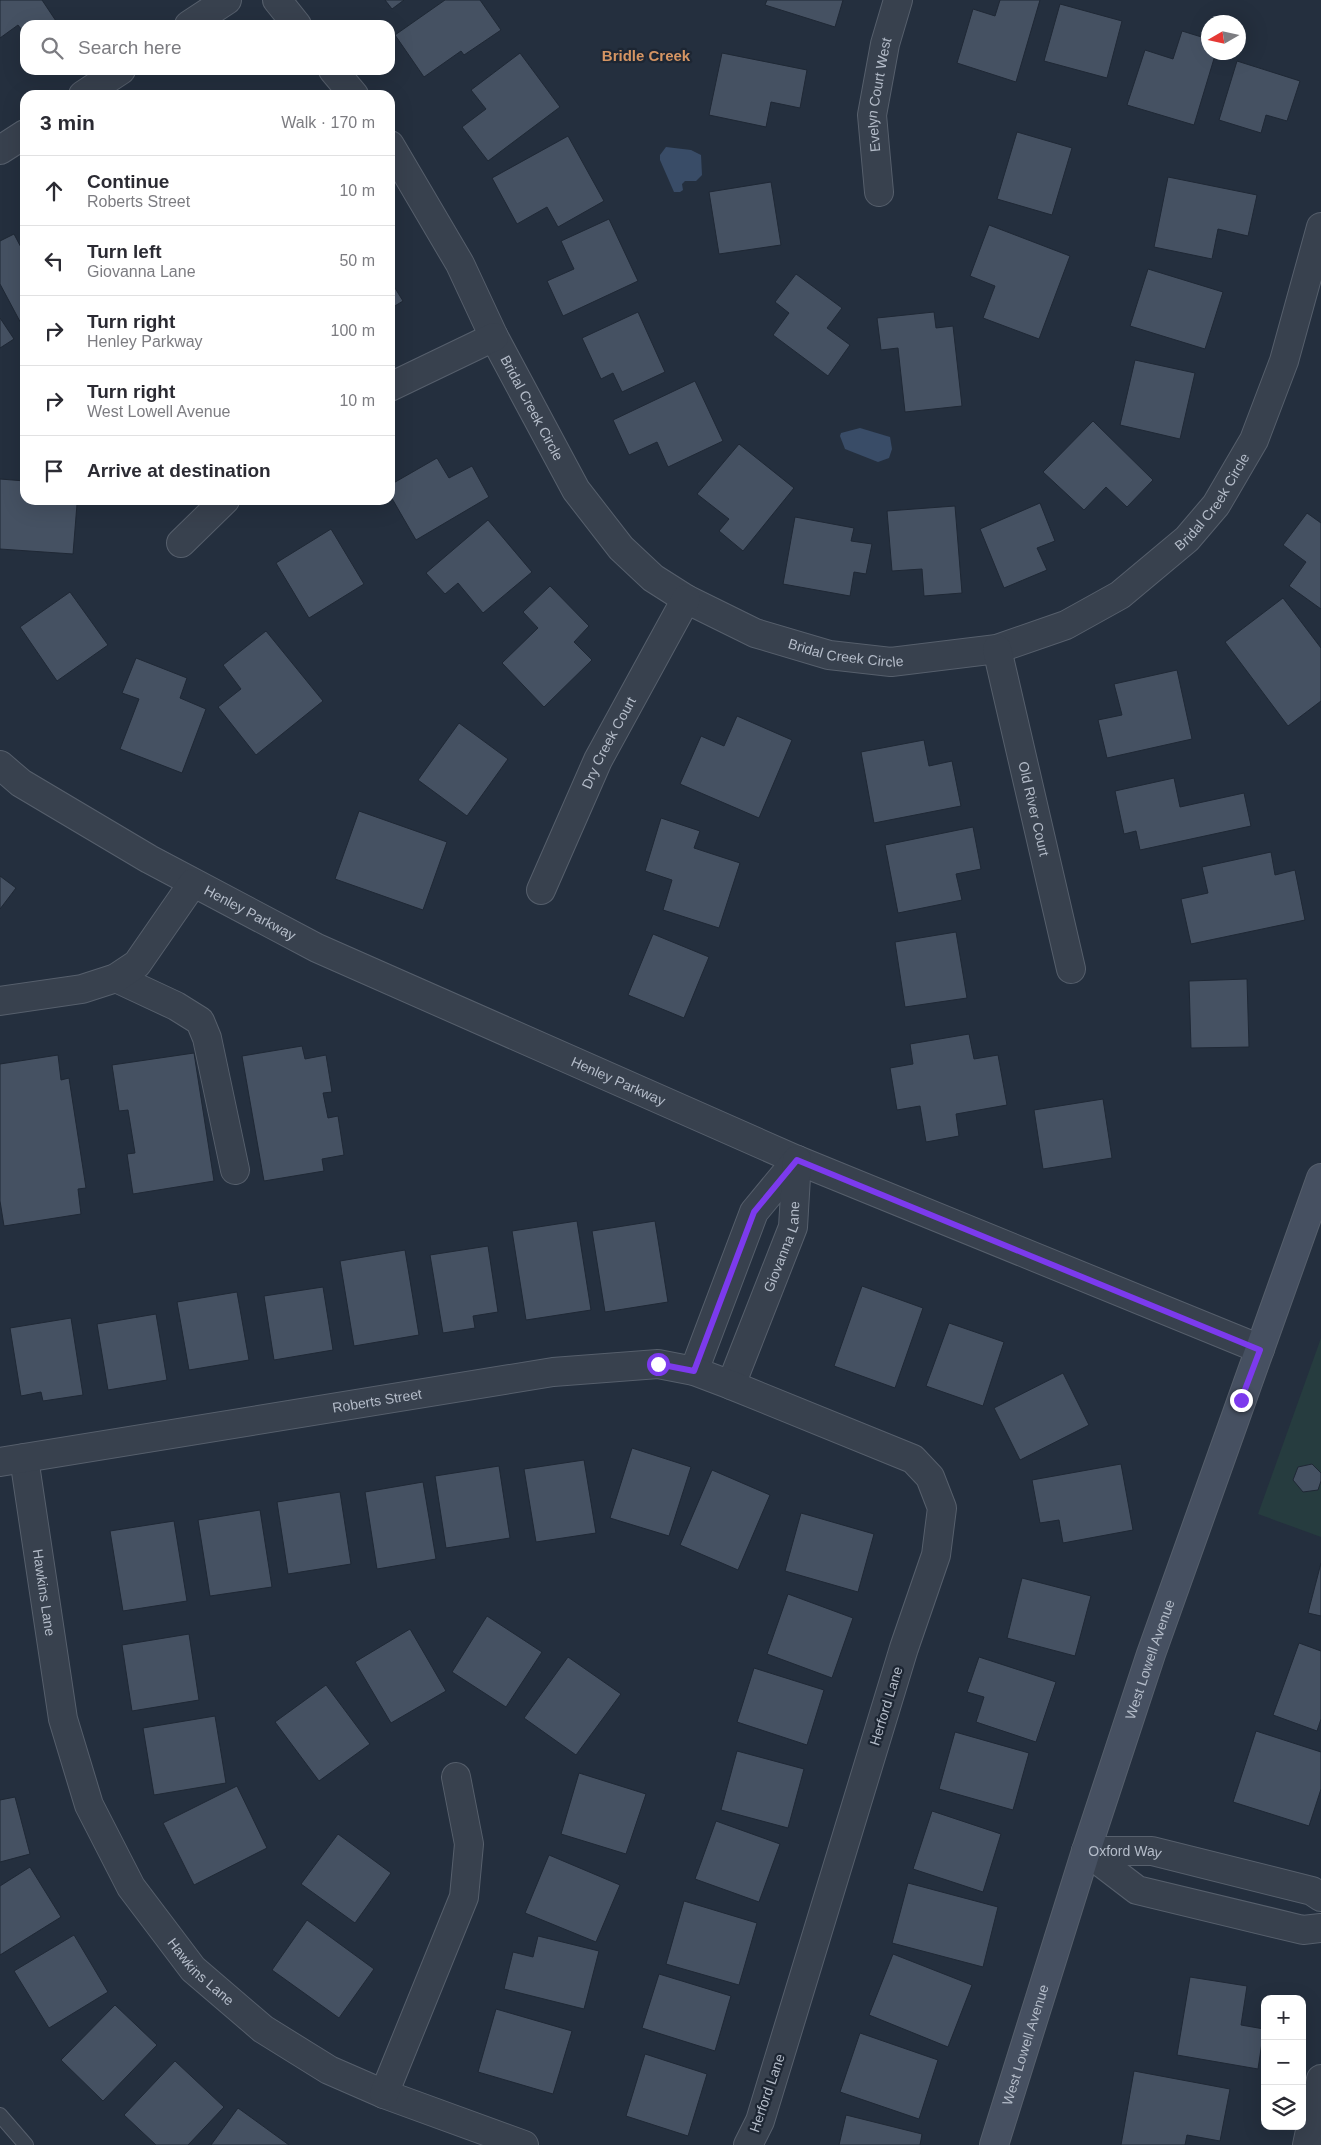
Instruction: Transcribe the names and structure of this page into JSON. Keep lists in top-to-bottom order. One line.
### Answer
{"streets":{"street":["Evelyn Court West","Bridal Creek Circle","Dry Creek Court","Old River Court","Henley Parkway","Giovanna Lane","Roberts Street","Hawkins Lane","West Lowell Avenue","Herford Lane","Oxford Way"]},"crossings":[["Bridal Creek Circle","Dry Creek Court"],["Bridal Creek Circle","Old River Court"],["Henley Parkway","Giovanna Lane"],["Henley Parkway","West Lowell Avenue"],["Giovanna Lane","Roberts Street"],["Giovanna Lane","Herford Lane"],["Roberts Street","Hawkins Lane"],["Roberts Street","Herford Lane"],["West Lowell Avenue","Oxford Way"]],"districts":["Bridle Creek"],"north":"left","page":{"search":"Search here","heading":["3 min","Walk · 170 m"],"list":[["Continue","Roberts Street","10 m"],["Turn left","Giovanna Lane","50 m"],["Turn right","Henley Parkway","100 m"],["Turn right","West Lowell Avenue","10 m"],"Arrive at destination"],"map_buttons":["+","−"]}}
